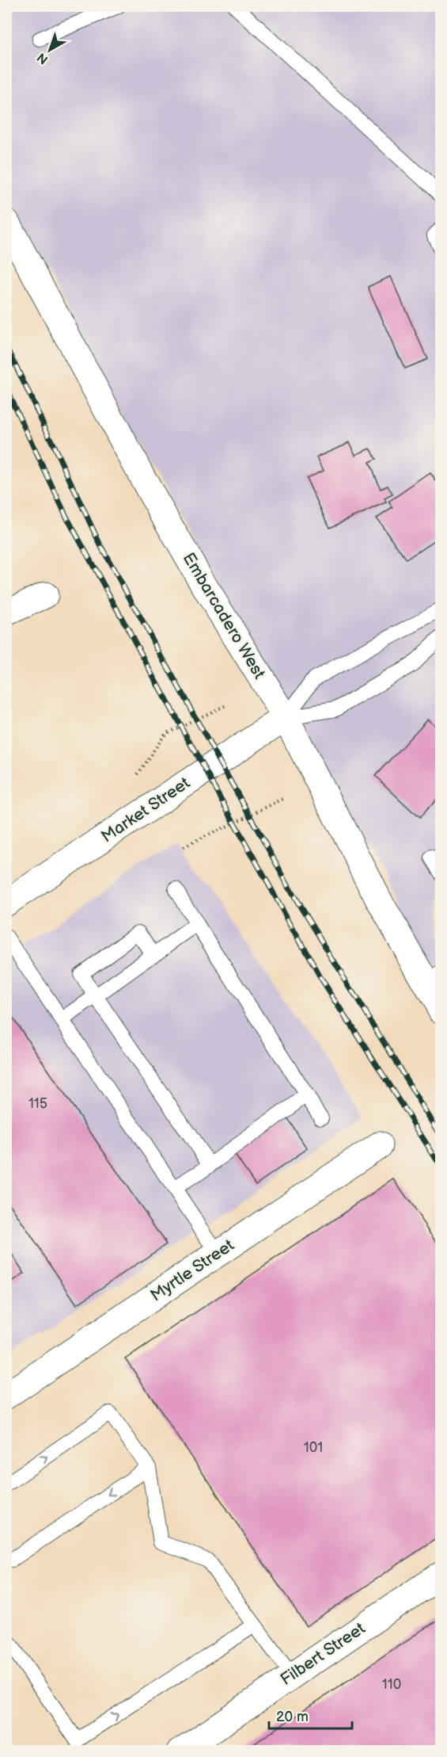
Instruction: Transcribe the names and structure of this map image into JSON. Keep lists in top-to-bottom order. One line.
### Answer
{"streets":{"street":["Embarcadero West","Market Street","Myrtle Street","Filbert Street"]},"crossings":[["Embarcadero West","Market Street"]],"house_numbers":["115","101","110"],"scale_bar":"20 m","north":"bottom left"}
